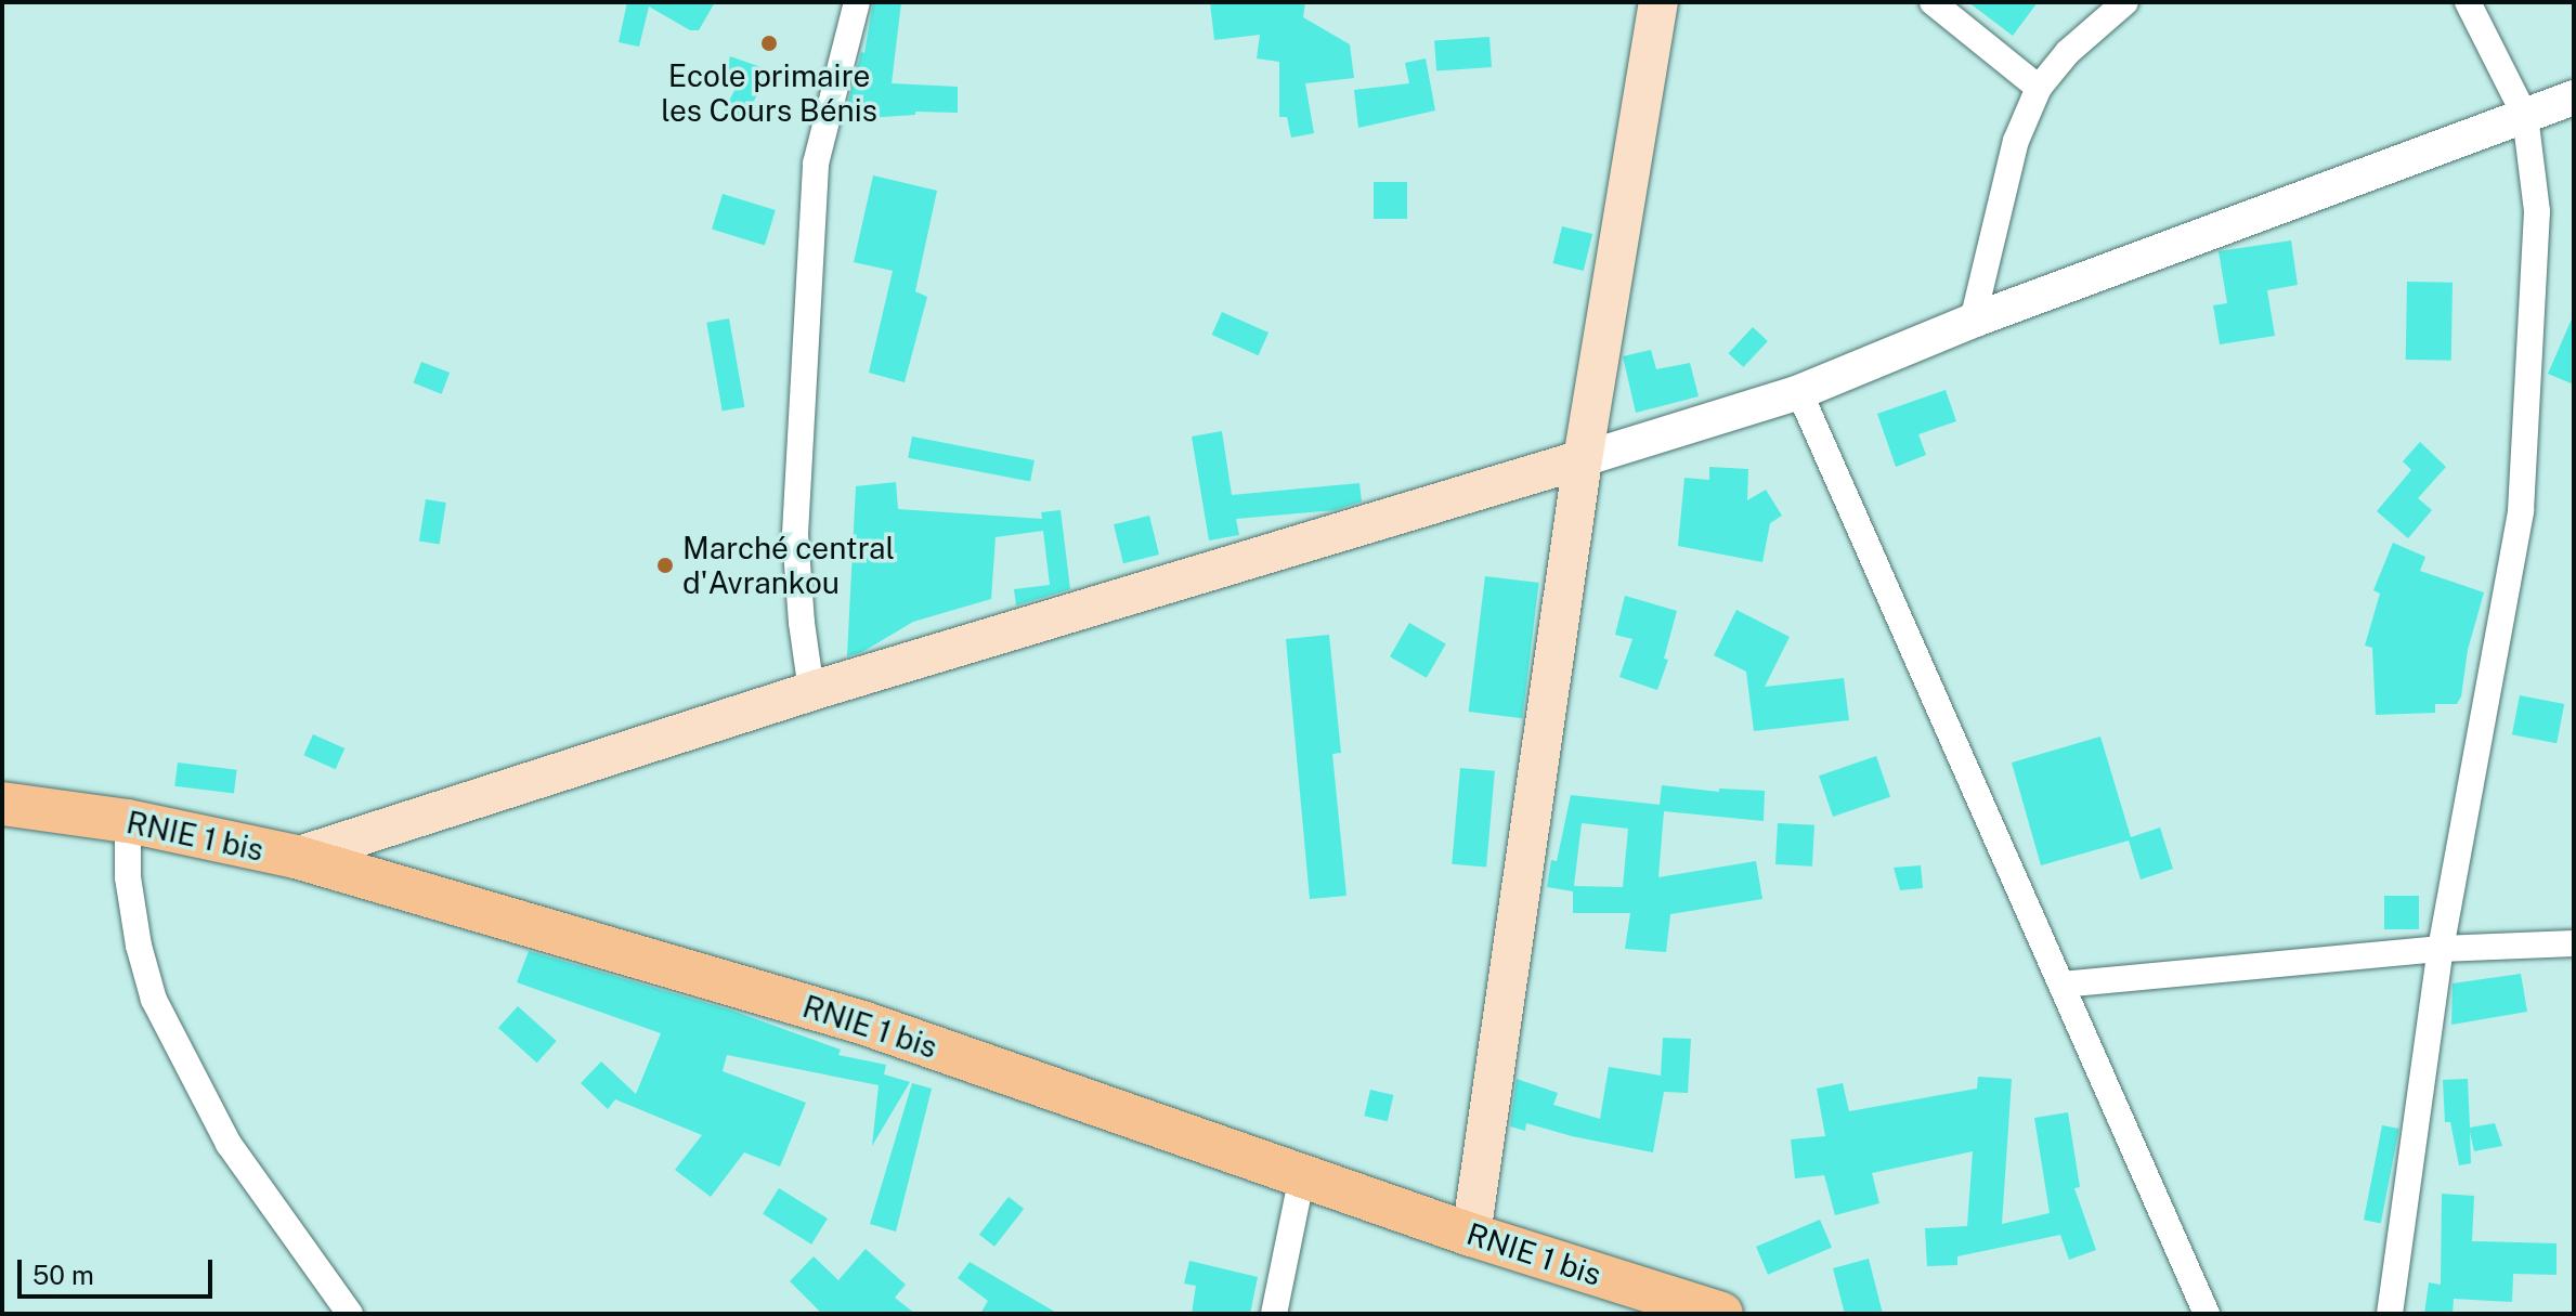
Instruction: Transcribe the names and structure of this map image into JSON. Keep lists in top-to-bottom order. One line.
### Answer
{"streets":{"main road":["RNIE 1 bis"]},"places":["Ecole primaire les Cours Bénis","Marché central d'Avrankou"],"scale_bar":"50 m"}
